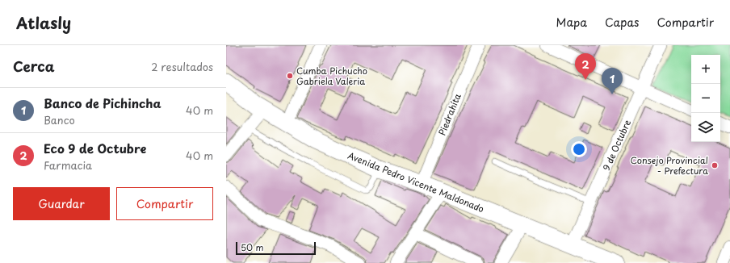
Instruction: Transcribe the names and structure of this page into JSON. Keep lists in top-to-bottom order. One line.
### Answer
{"streets":{"main road":["Avenida Pedro Vicente Maldonado"],"street":["Piedrahíta","9 de Octubre"]},"crossings":[["Piedrahíta","Avenida Pedro Vicente Maldonado"],["9 de Octubre","Avenida Pedro Vicente Maldonado"]],"places":["Cumba Pichucho Gabriela Valeria","Consejo Provincial - Prefectura"],"scale_bar":"50 m","page":{"header":"Atlasly","nav":["Mapa","Capas","Compartir"],"heading":["Cerca","2 resultados"],"pins":["2","1"],"map_buttons":["+","−"],"list":[{"mark":"1","name":"Banco de Pichincha","note":"Banco","value":"40 m"},{"mark":"2","name":"Eco 9 de Octubre","note":"Farmacia","value":"40 m"}],"buttons":["Guardar","Compartir"],"scale":"50 m"}}
